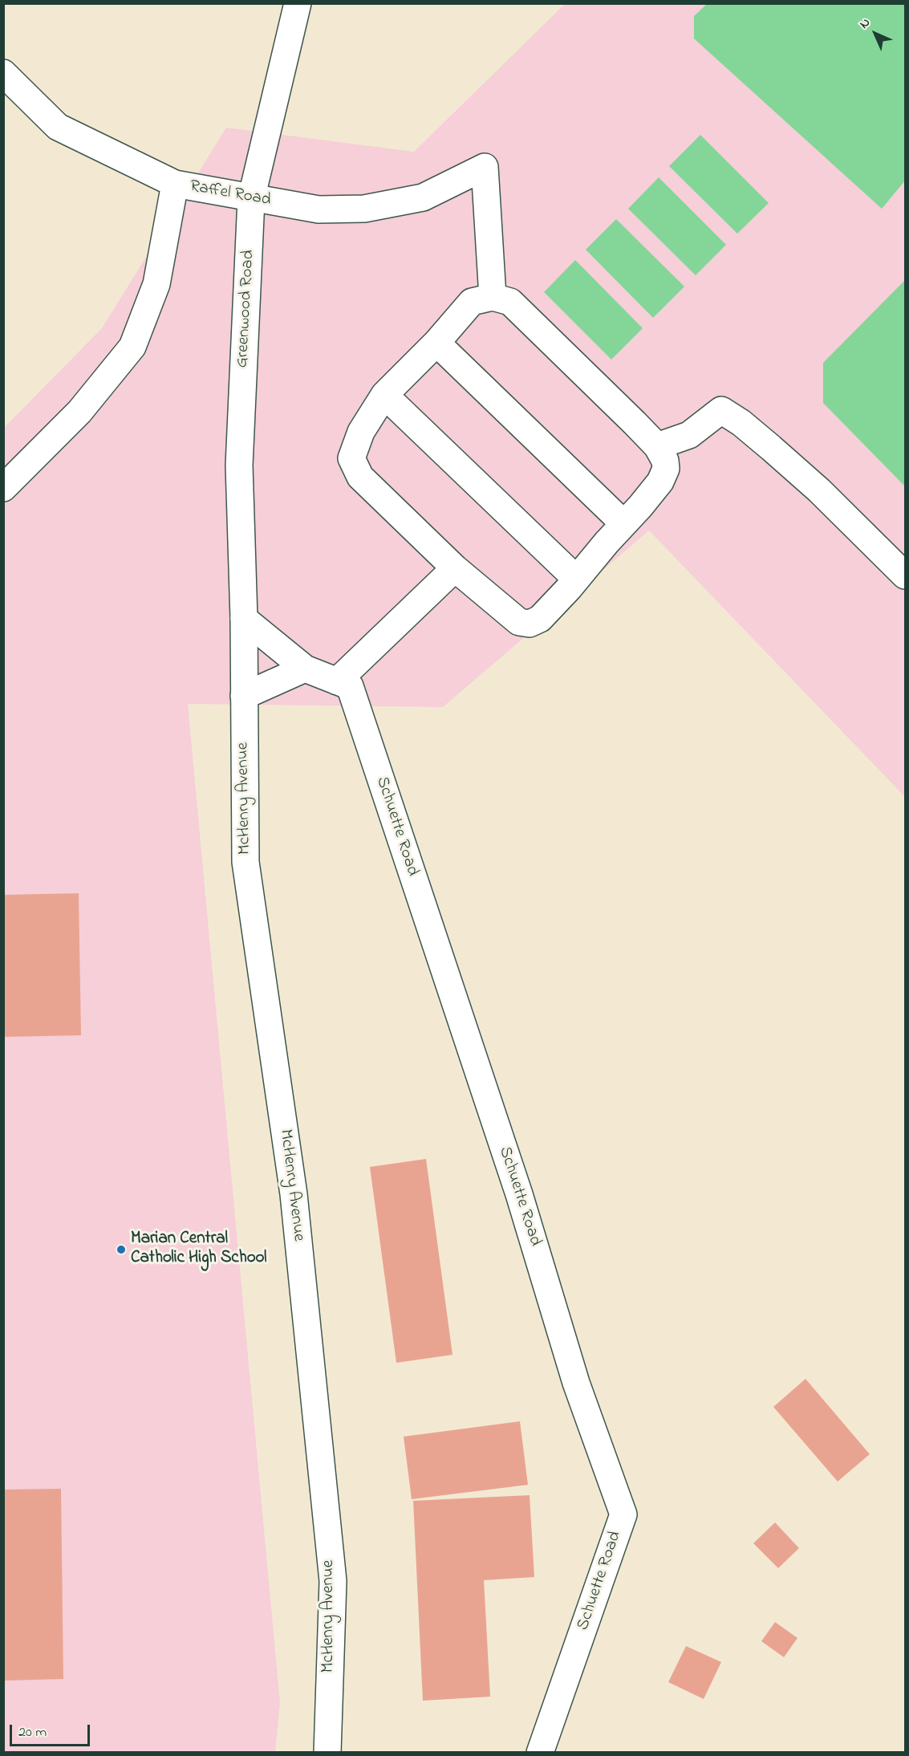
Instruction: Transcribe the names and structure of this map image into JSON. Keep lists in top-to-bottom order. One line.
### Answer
{"streets":{"street":["Raffel Road","Greenwood Road","McHenry Avenue","Schuette Road"]},"crossings":[["Raffel Road","Greenwood Road"],["Greenwood Road","McHenry Avenue"],["Greenwood Road","Schuette Road"],["McHenry Avenue","Schuette Road"]],"places":["Marian Central Catholic High School"],"scale_bar":"20 m","north":"top left"}
